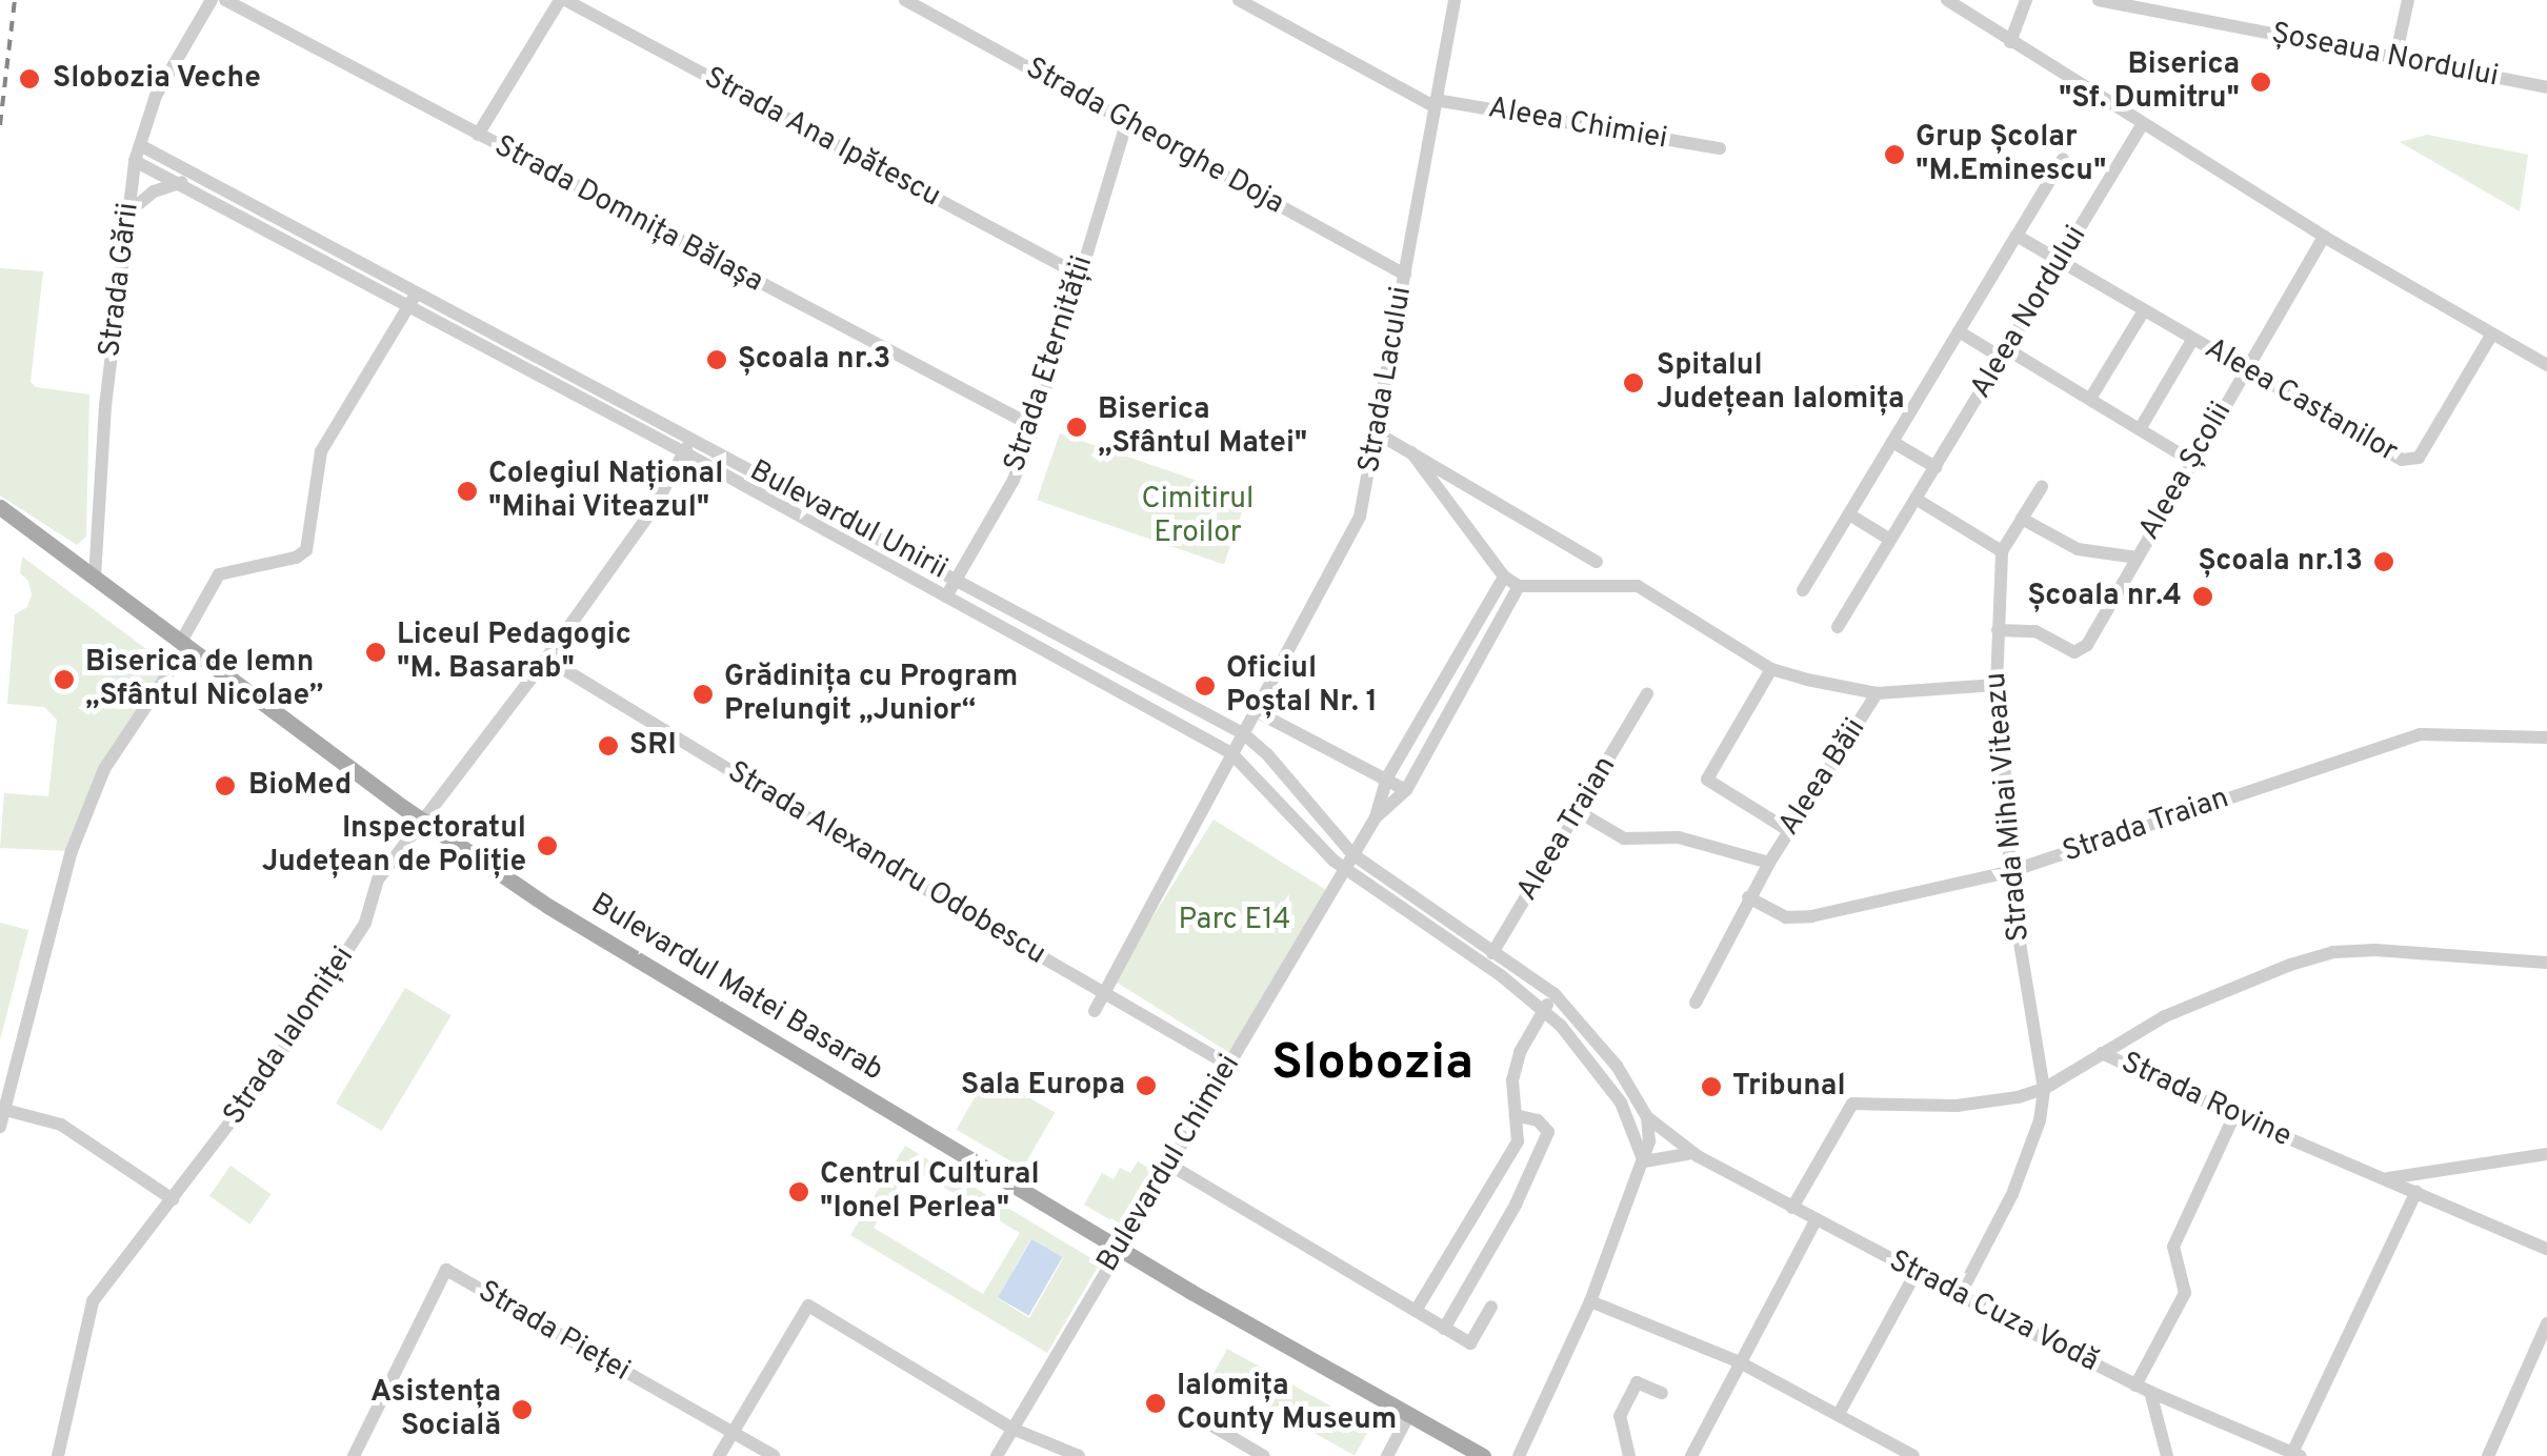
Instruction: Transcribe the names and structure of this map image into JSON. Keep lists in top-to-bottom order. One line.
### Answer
{"streets":{"main road":["Bulevardul Matei Basarab"],"street":["Șoseaua Nordului","Aleea Chimiei","Strada Gheorghe Doja","Strada Ana Ipătescu","Strada Domnița Bălașa","Strada Gării","Aleea Nordului","Strada Eternității","Strada Lacului","Aleea Castanilor","Aleea Școlii","Bulevardul Unirii","Aleea Băii","Strada Mihai Viteazu","Strada Traian","Aleea Traian","Strada Alexandru Odobescu","Strada Ialomiței","Strada Rovine","Bulevardul Chimiei","Strada Cuza Vodă","Strada Pieței"]},"crossings":[["Aleea Chimiei","Strada Lacului"],["Strada Gheorghe Doja","Strada Eternității"],["Strada Gheorghe Doja","Strada Lacului"],["Strada Ana Ipătescu","Strada Eternității"],["Strada Domnița Bălașa","Strada Eternității"],["Strada Gării","Bulevardul Unirii"],["Strada Gării","Bulevardul Matei Basarab"],["Aleea Nordului","Aleea Castanilor"],["Strada Eternității","Bulevardul Unirii"],["Strada Lacului","Bulevardul Unirii"],["Strada Lacului","Strada Alexandru Odobescu"],["Aleea Castanilor","Aleea Școlii"],["Aleea Școlii","Strada Mihai Viteazu"],["Bulevardul Unirii","Aleea Traian"],["Bulevardul Unirii","Strada Ialomiței"],["Bulevardul Unirii","Bulevardul Chimiei"],["Bulevardul Unirii","Strada Cuza Vodă"],["Aleea Băii","Strada Traian"],["Aleea Băii","Aleea Traian"],["Strada Mihai Viteazu","Strada Traian"],["Strada Mihai Viteazu","Strada Rovine"],["Strada Mihai Viteazu","Strada Cuza Vodă"],["Strada Alexandru Odobescu","Strada Ialomiței"],["Strada Alexandru Odobescu","Bulevardul Chimiei"],["Bulevardul Matei Basarab","Strada Ialomiței"],["Bulevardul Matei Basarab","Bulevardul Chimiei"],["Strada Rovine","Strada Cuza Vodă"]],"districts":["Slobozia"],"parks":["Cimitirul Eroilor","Parc E14"],"places":["Slobozia Veche","Biserica \"Sf. Dumitru\"","Grup Școlar \"M.Eminescu\"","Școala nr.3","Spitalul Județean Ialomița","Biserica „Sfântul Matei\"","Colegiul Național \"Mihai Viteazul\"","Școala nr.13","Școala nr.4","Liceul Pedagogic \"M. Basarab\"","Biserica de lemn „Sfântul Nicolae”","Oficiul Poștal Nr. 1","Grădinița cu Program Prelungit „Junior“","SRI","BioMed","Inspectoratul Județean de Poliție","Sala Europa","Tribunal","Centrul Cultural \"Ionel Perlea\"","Ialomița County Museum","Asistența Socială"]}
